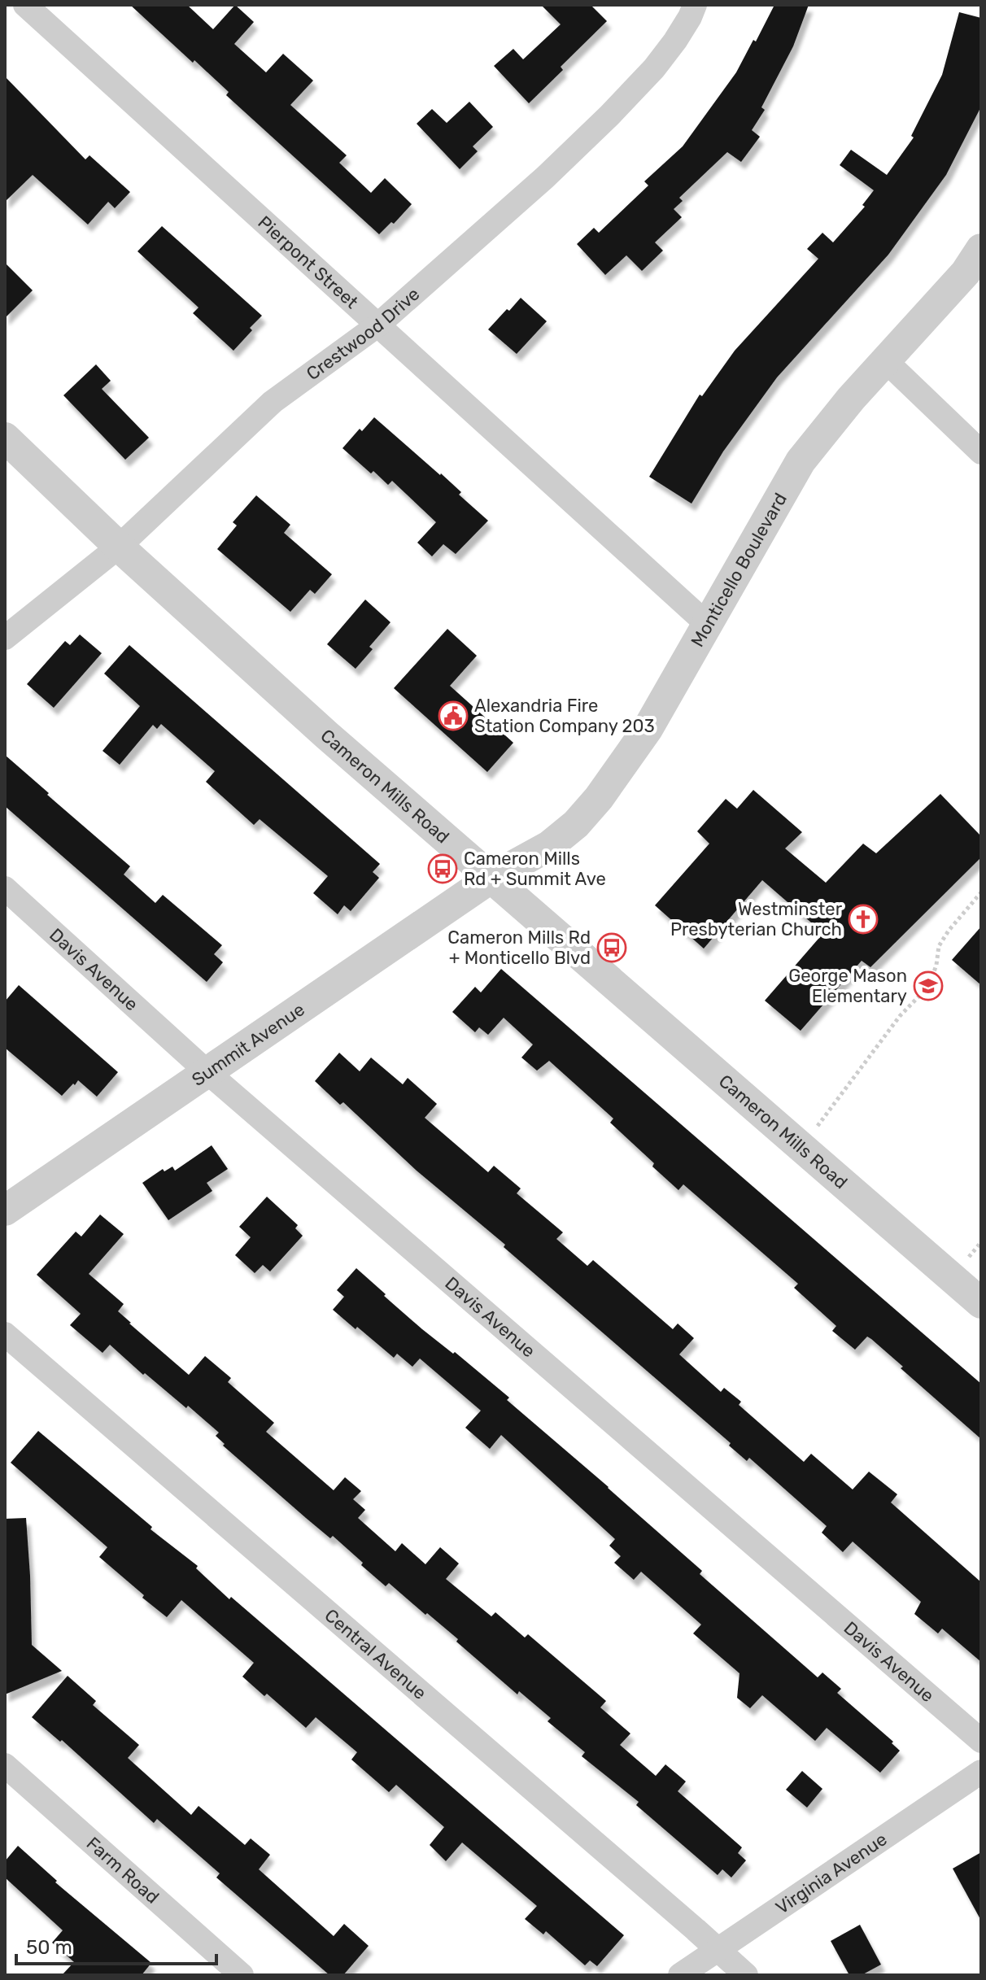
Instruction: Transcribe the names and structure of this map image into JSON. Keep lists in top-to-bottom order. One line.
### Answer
{"streets":{"street":["Pierpont Street","Crestwood Drive","Monticello Boulevard","Cameron Mills Road","Davis Avenue","Summit Avenue","Central Avenue","Farm Road","Virginia Avenue"]},"crossings":[["Pierpont Street","Crestwood Drive"],["Pierpont Street","Monticello Boulevard"],["Crestwood Drive","Cameron Mills Road"],["Monticello Boulevard","Cameron Mills Road"],["Monticello Boulevard","Summit Avenue"],["Cameron Mills Road","Summit Avenue"],["Davis Avenue","Summit Avenue"],["Central Avenue","Virginia Avenue"]],"places":{"public building":["Alexandria Fire Station Company 203"],"bus stop":["Cameron Mills Rd + Summit Ave","Cameron Mills Rd + Monticello Blvd"],"church":["Westminster Presbyterian Church"],"school or university":["George Mason Elementary"]},"scale_bar":"50 m"}
